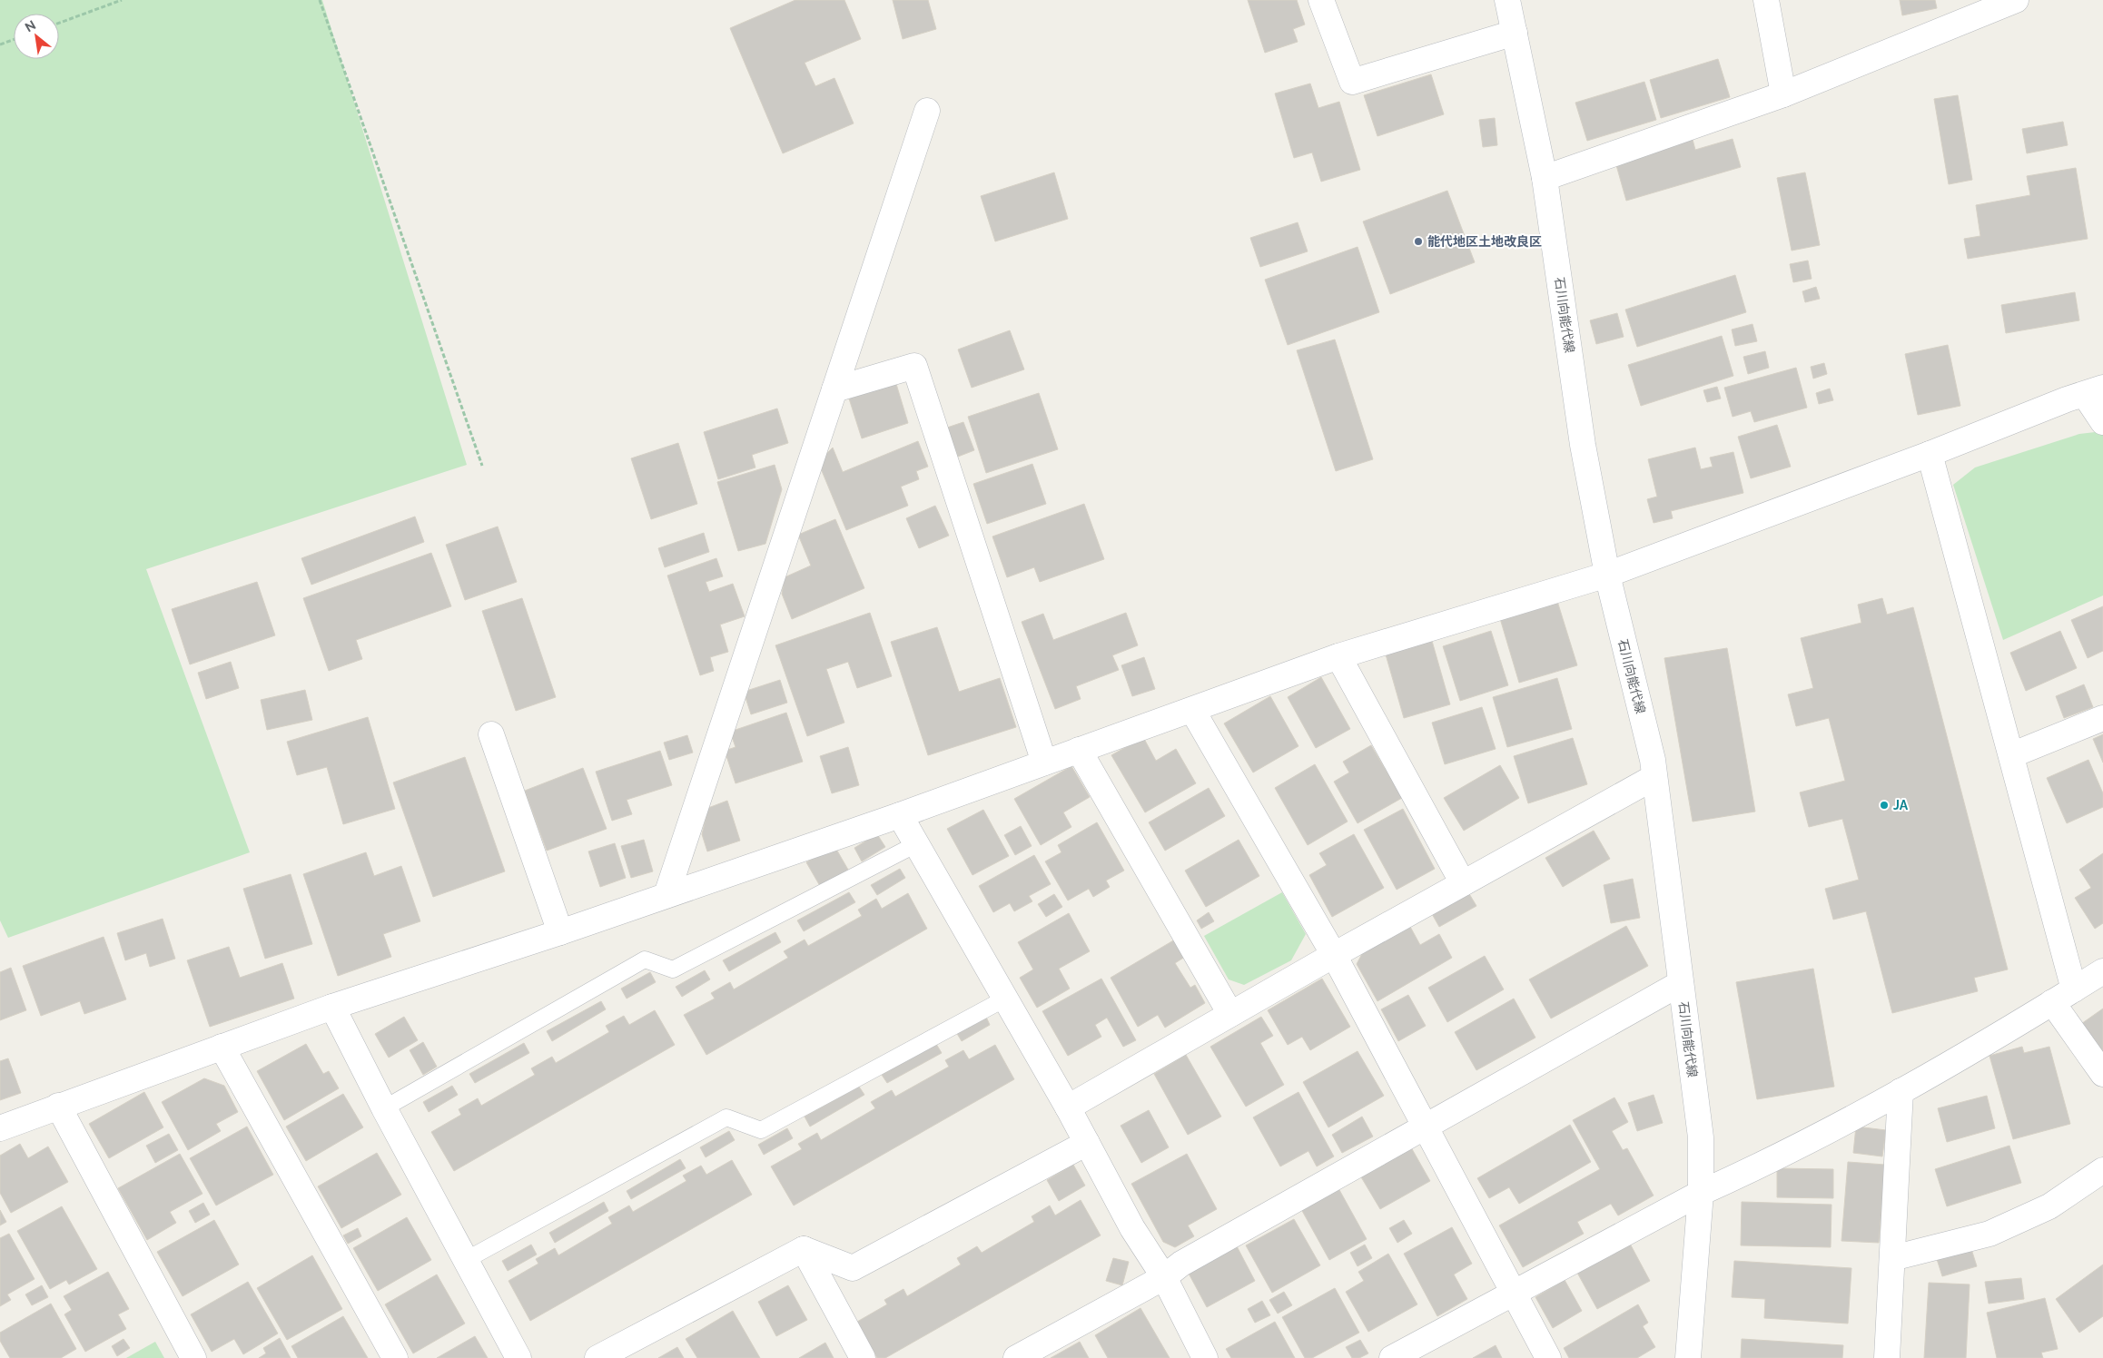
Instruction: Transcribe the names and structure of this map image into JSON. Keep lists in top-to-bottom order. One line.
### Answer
{"streets":{"street":["石川向能代線"]},"places":["能代地区土地改良区","JA"],"north":"top left"}
